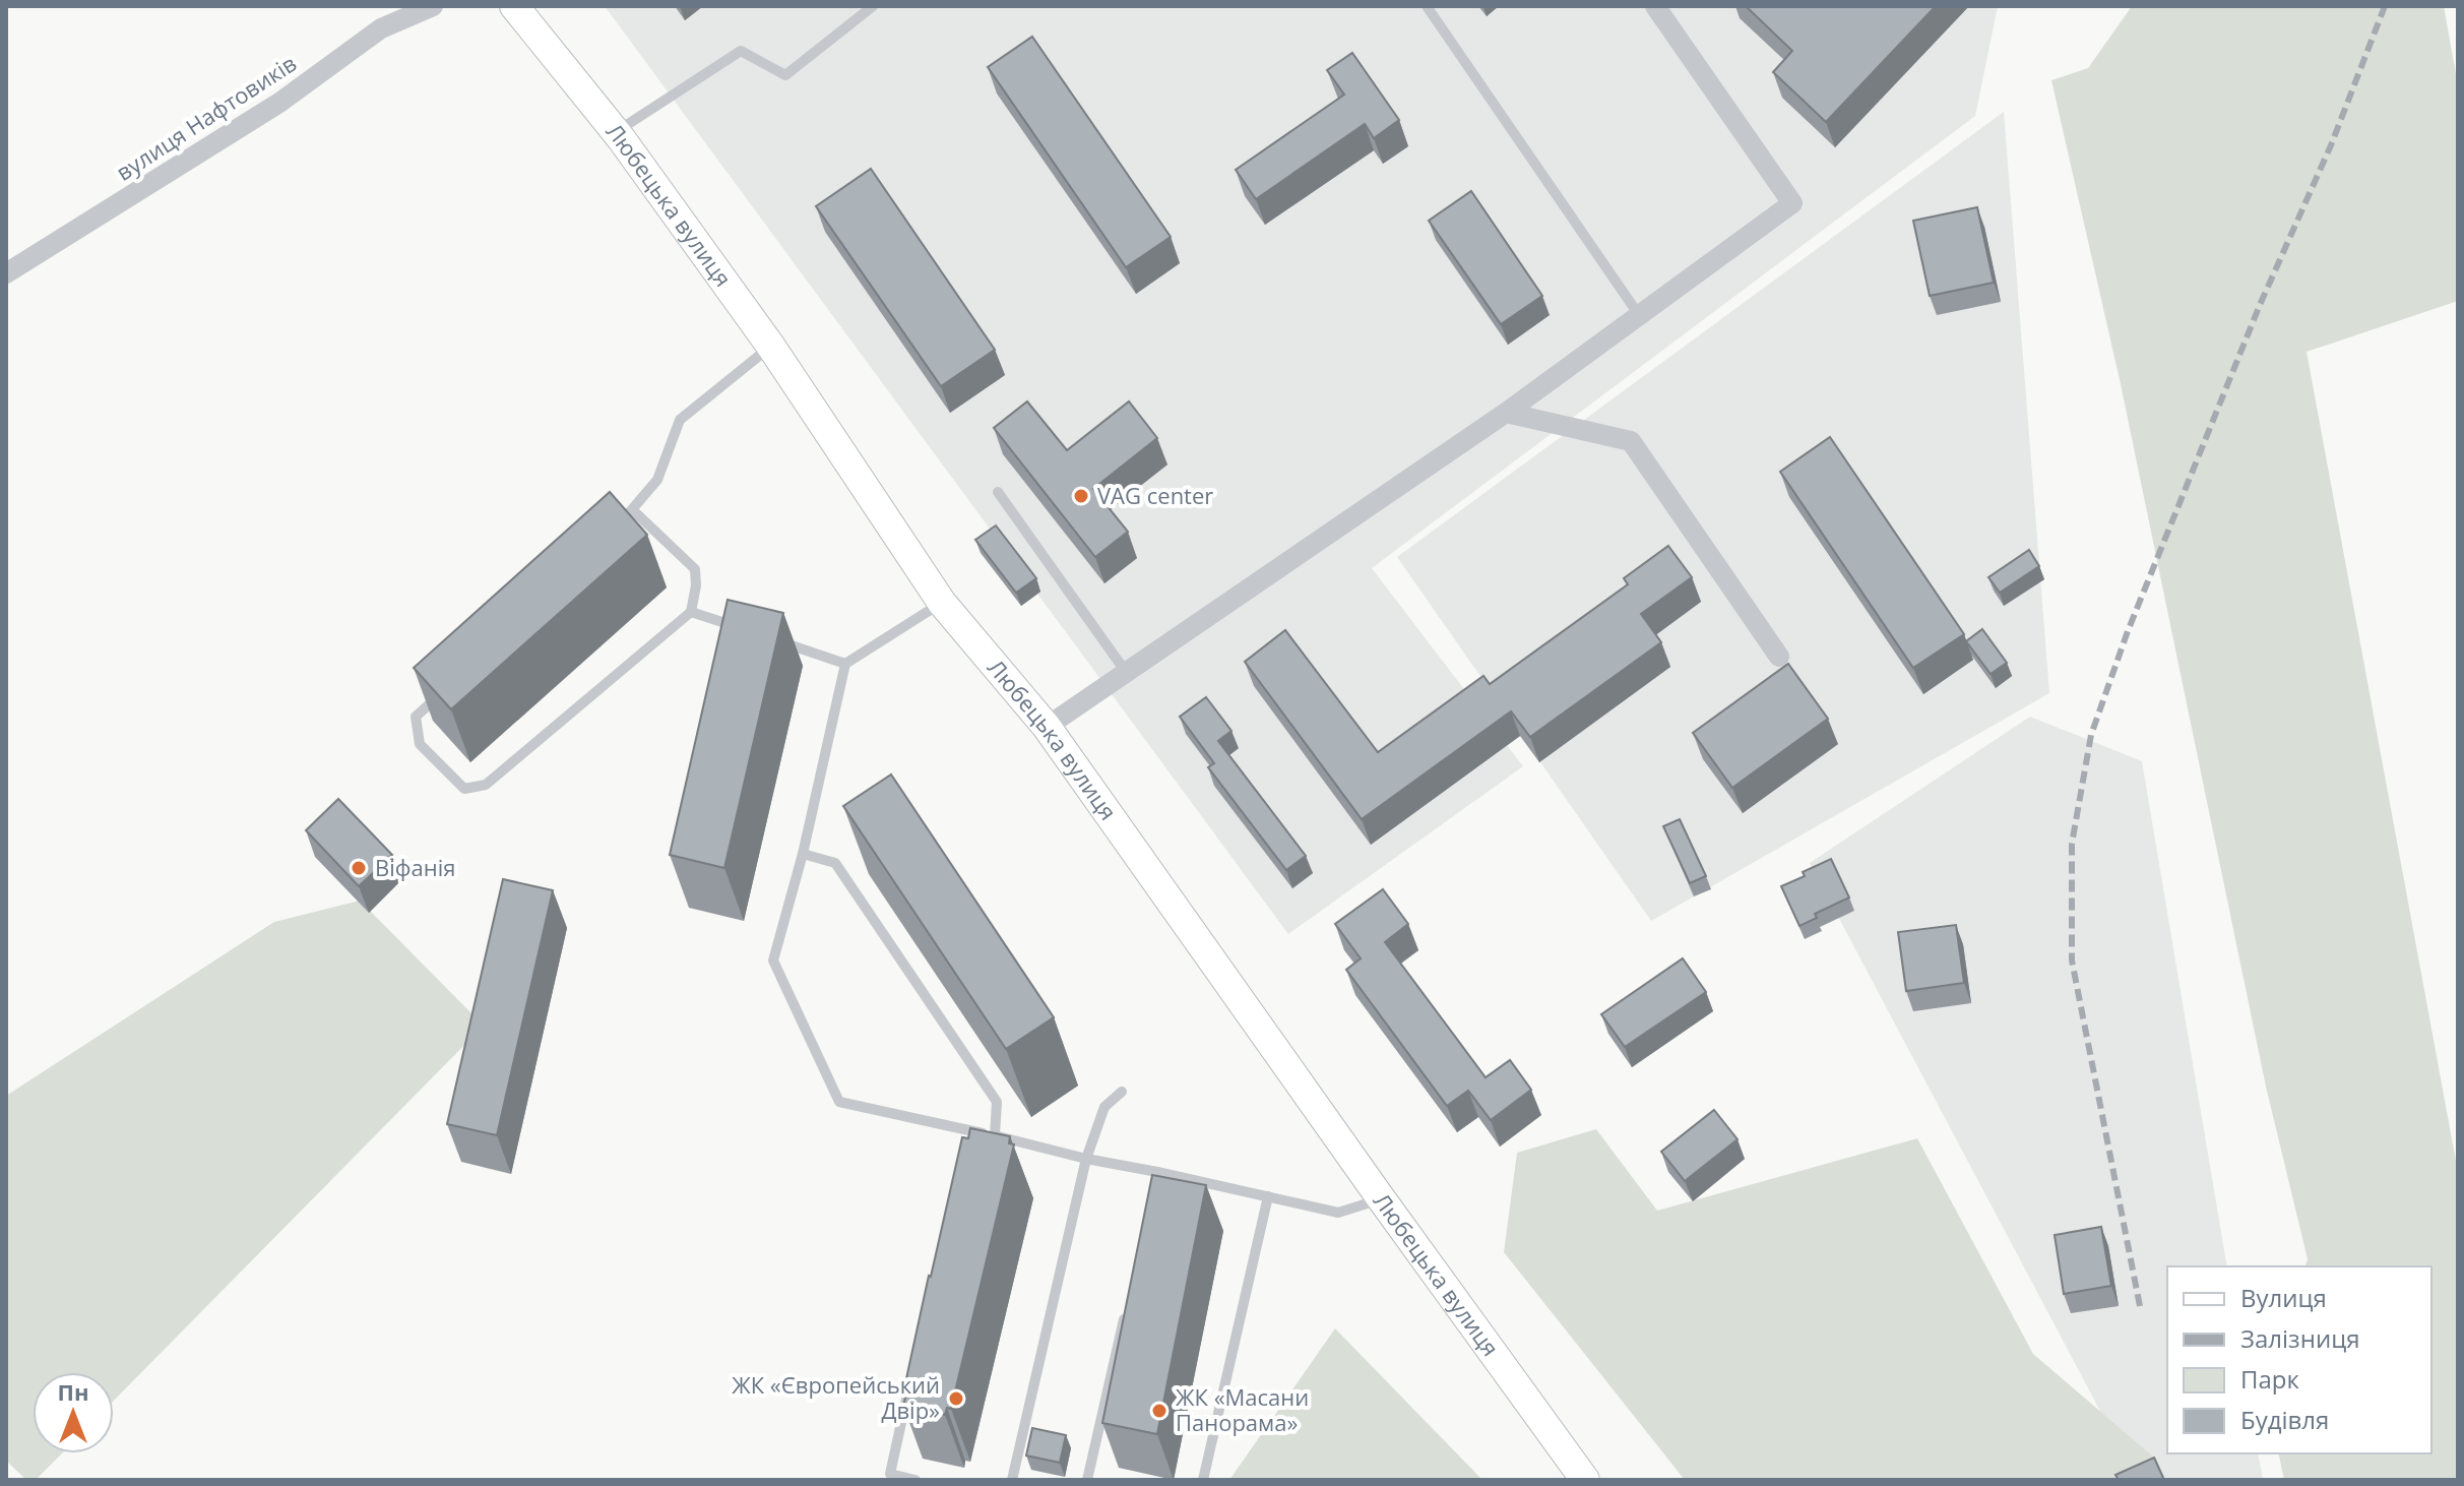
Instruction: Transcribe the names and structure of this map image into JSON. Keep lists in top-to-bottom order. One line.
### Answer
{"streets":{"main road":["Любецька вулиця"],"street":["вулиця Нафтовиків"]},"places":["VAG center","Віфанія","ЖК «Європейський Двір»","ЖК «Масани Панорама»"],"legend":["Вулиця","Залізниця","Парк","Будівля"],"north":"top"}
